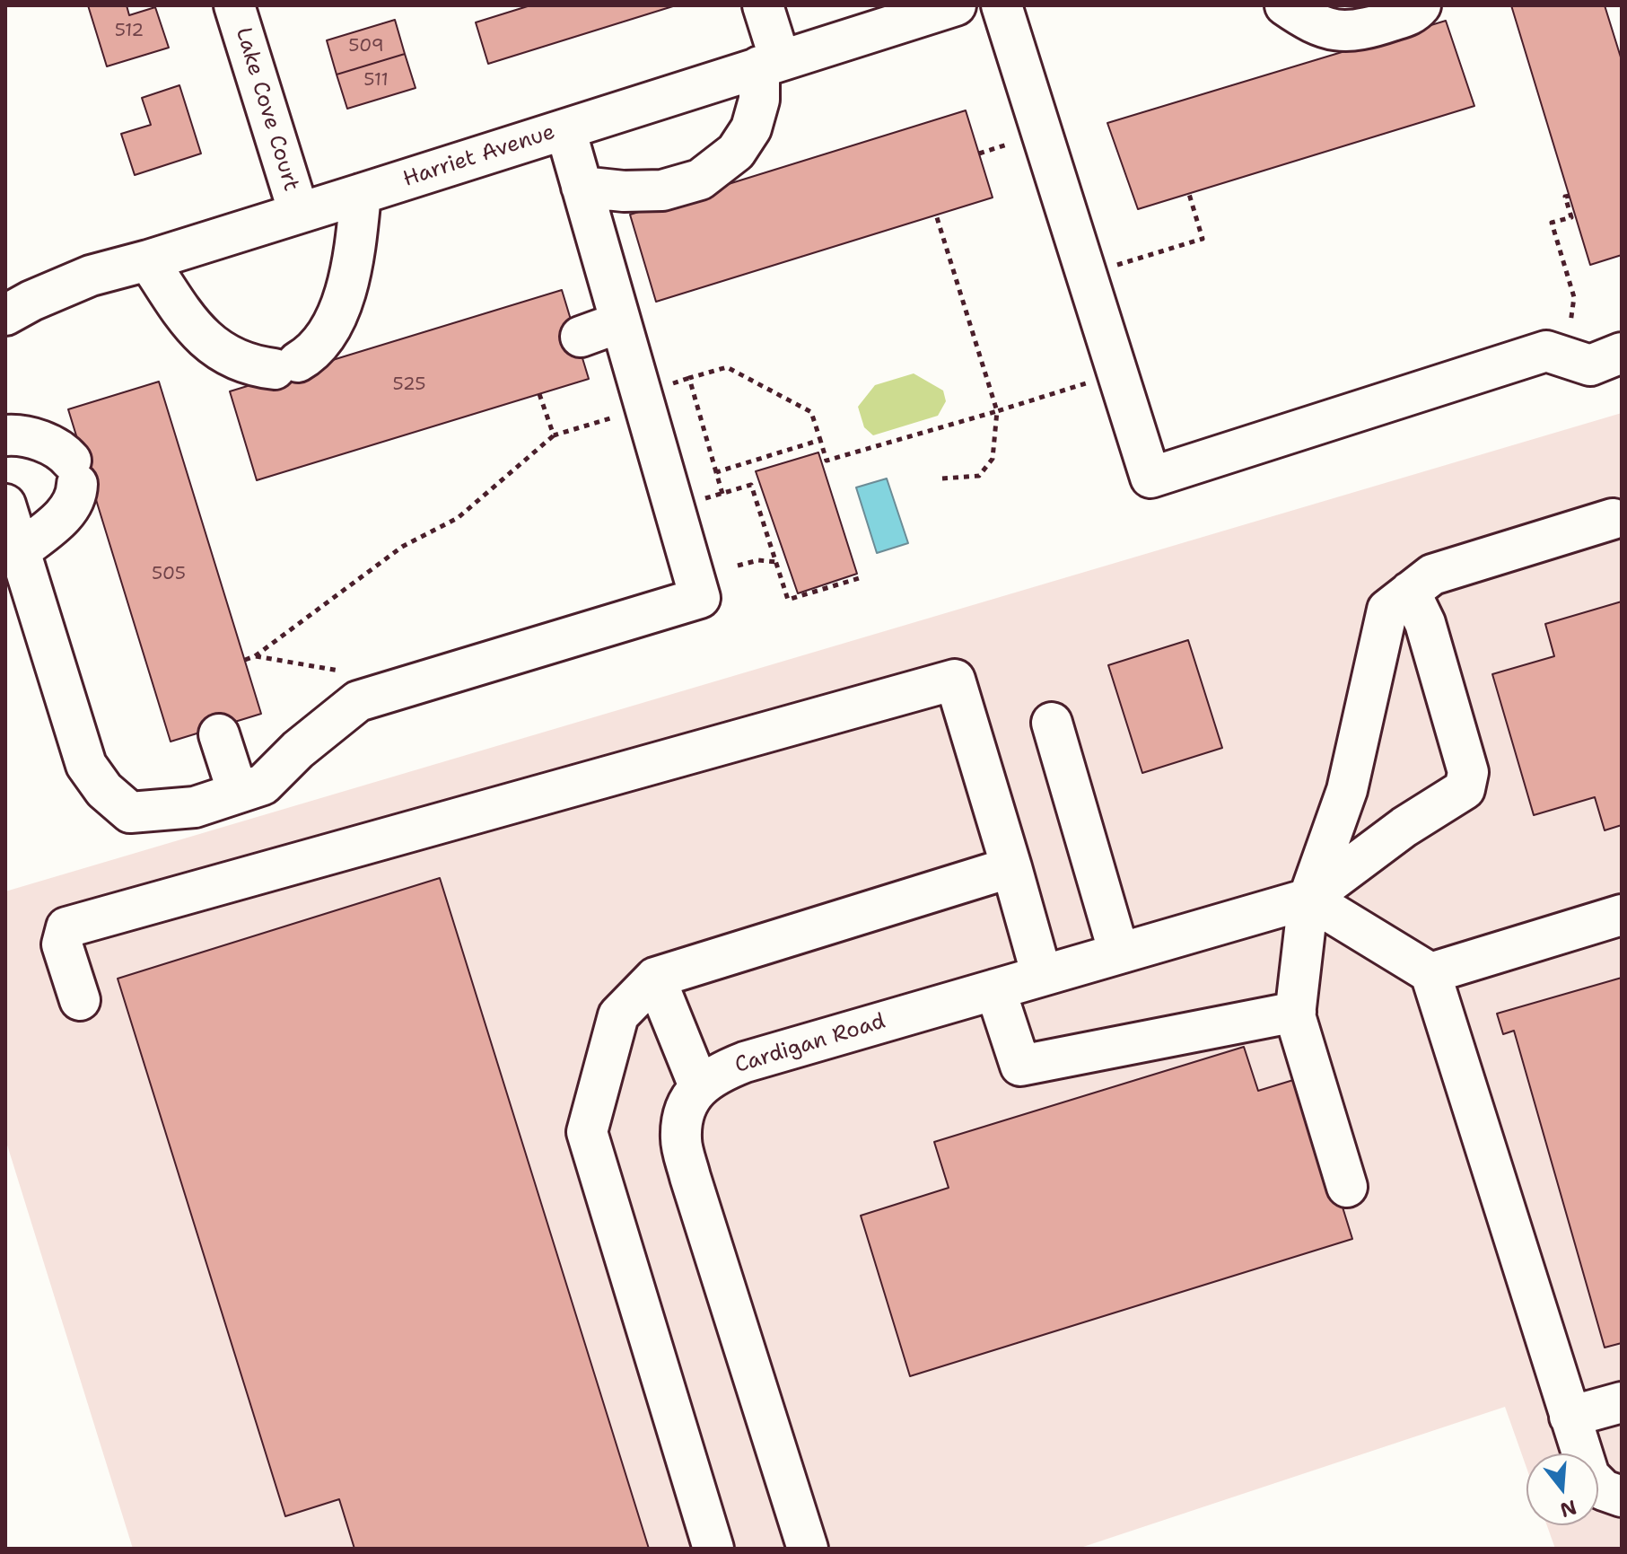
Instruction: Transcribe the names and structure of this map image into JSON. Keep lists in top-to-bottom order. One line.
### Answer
{"streets":{"street":["Lake Cove Court","Harriet Avenue","Cardigan Road"]},"crossings":[["Lake Cove Court","Harriet Avenue"]],"house_numbers":["512","509","511","525","505"],"north":"bottom"}
